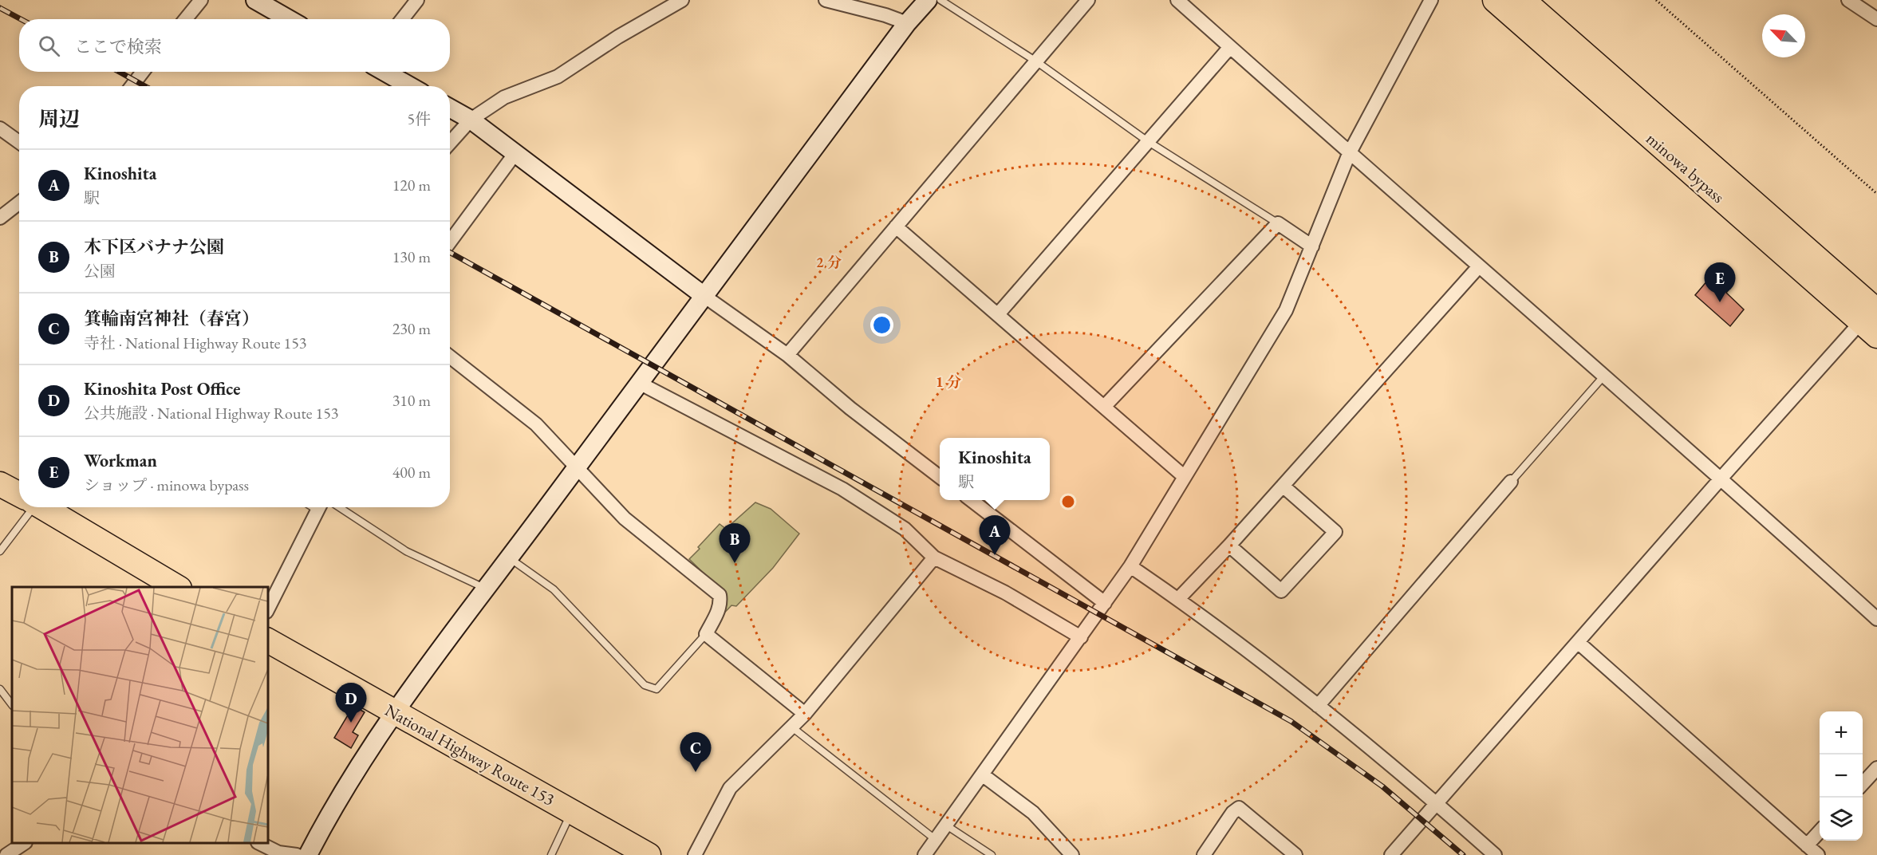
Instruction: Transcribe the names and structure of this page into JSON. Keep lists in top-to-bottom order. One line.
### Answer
{"streets":{"highway":["minowa bypass","National Highway Route 153"]},"north":"top left","page":{"search":"ここで検索","heading":["周辺","5件"],"list":[{"mark":"A","name":"Kinoshita","note":"駅","value":"120 m"},{"mark":"B","name":"木下区バナナ公園","note":"公園","value":"130 m"},{"mark":"C","name":"箕輪南宮神社（春宮）","note":"寺社 · National Highway Route 153","value":"230 m"},{"mark":"D","name":"Kinoshita Post Office","note":"公共施設 · National Highway Route 153","value":"310 m"},{"mark":"E","name":"Workman","note":"ショップ · minowa bypass","value":"400 m"}],"pins":["E","A","B","D","C"],"popup":["Kinoshita","駅"],"map_buttons":["+","−"]},"rings":["2 分","1 分"]}
